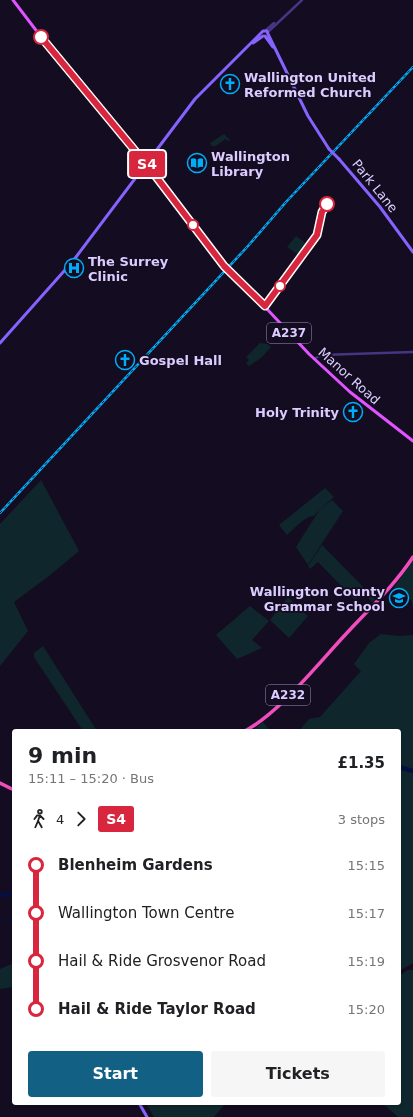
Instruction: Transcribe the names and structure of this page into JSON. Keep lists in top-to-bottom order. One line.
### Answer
{"streets":{"highway":["A232"],"main road":["Park Lane","A237","Manor Road"]},"crossings":[["A237","Manor Road"]],"places":{"church":["Wallington United Reformed Church","Gospel Hall","Holy Trinity"],"library":["Wallington Library"],"hospital":["The Surrey Clinic"],"school or university":["Wallington County Grammar School"]},"lines":["bus line S4"],"page":{"on_map":"S4","heading":["9 min","15:11 – 15:20 · Bus","£1.35"],"legs":["4","S4","3 stops"],"list":[{"name":"Blenheim Gardens","value":"15:15"},{"name":"Wallington Town Centre","value":"15:17"},{"name":"Hail & Ride Grosvenor Road","value":"15:19"},{"name":"Hail & Ride Taylor Road","value":"15:20"}],"buttons":["Start","Tickets"]}}
